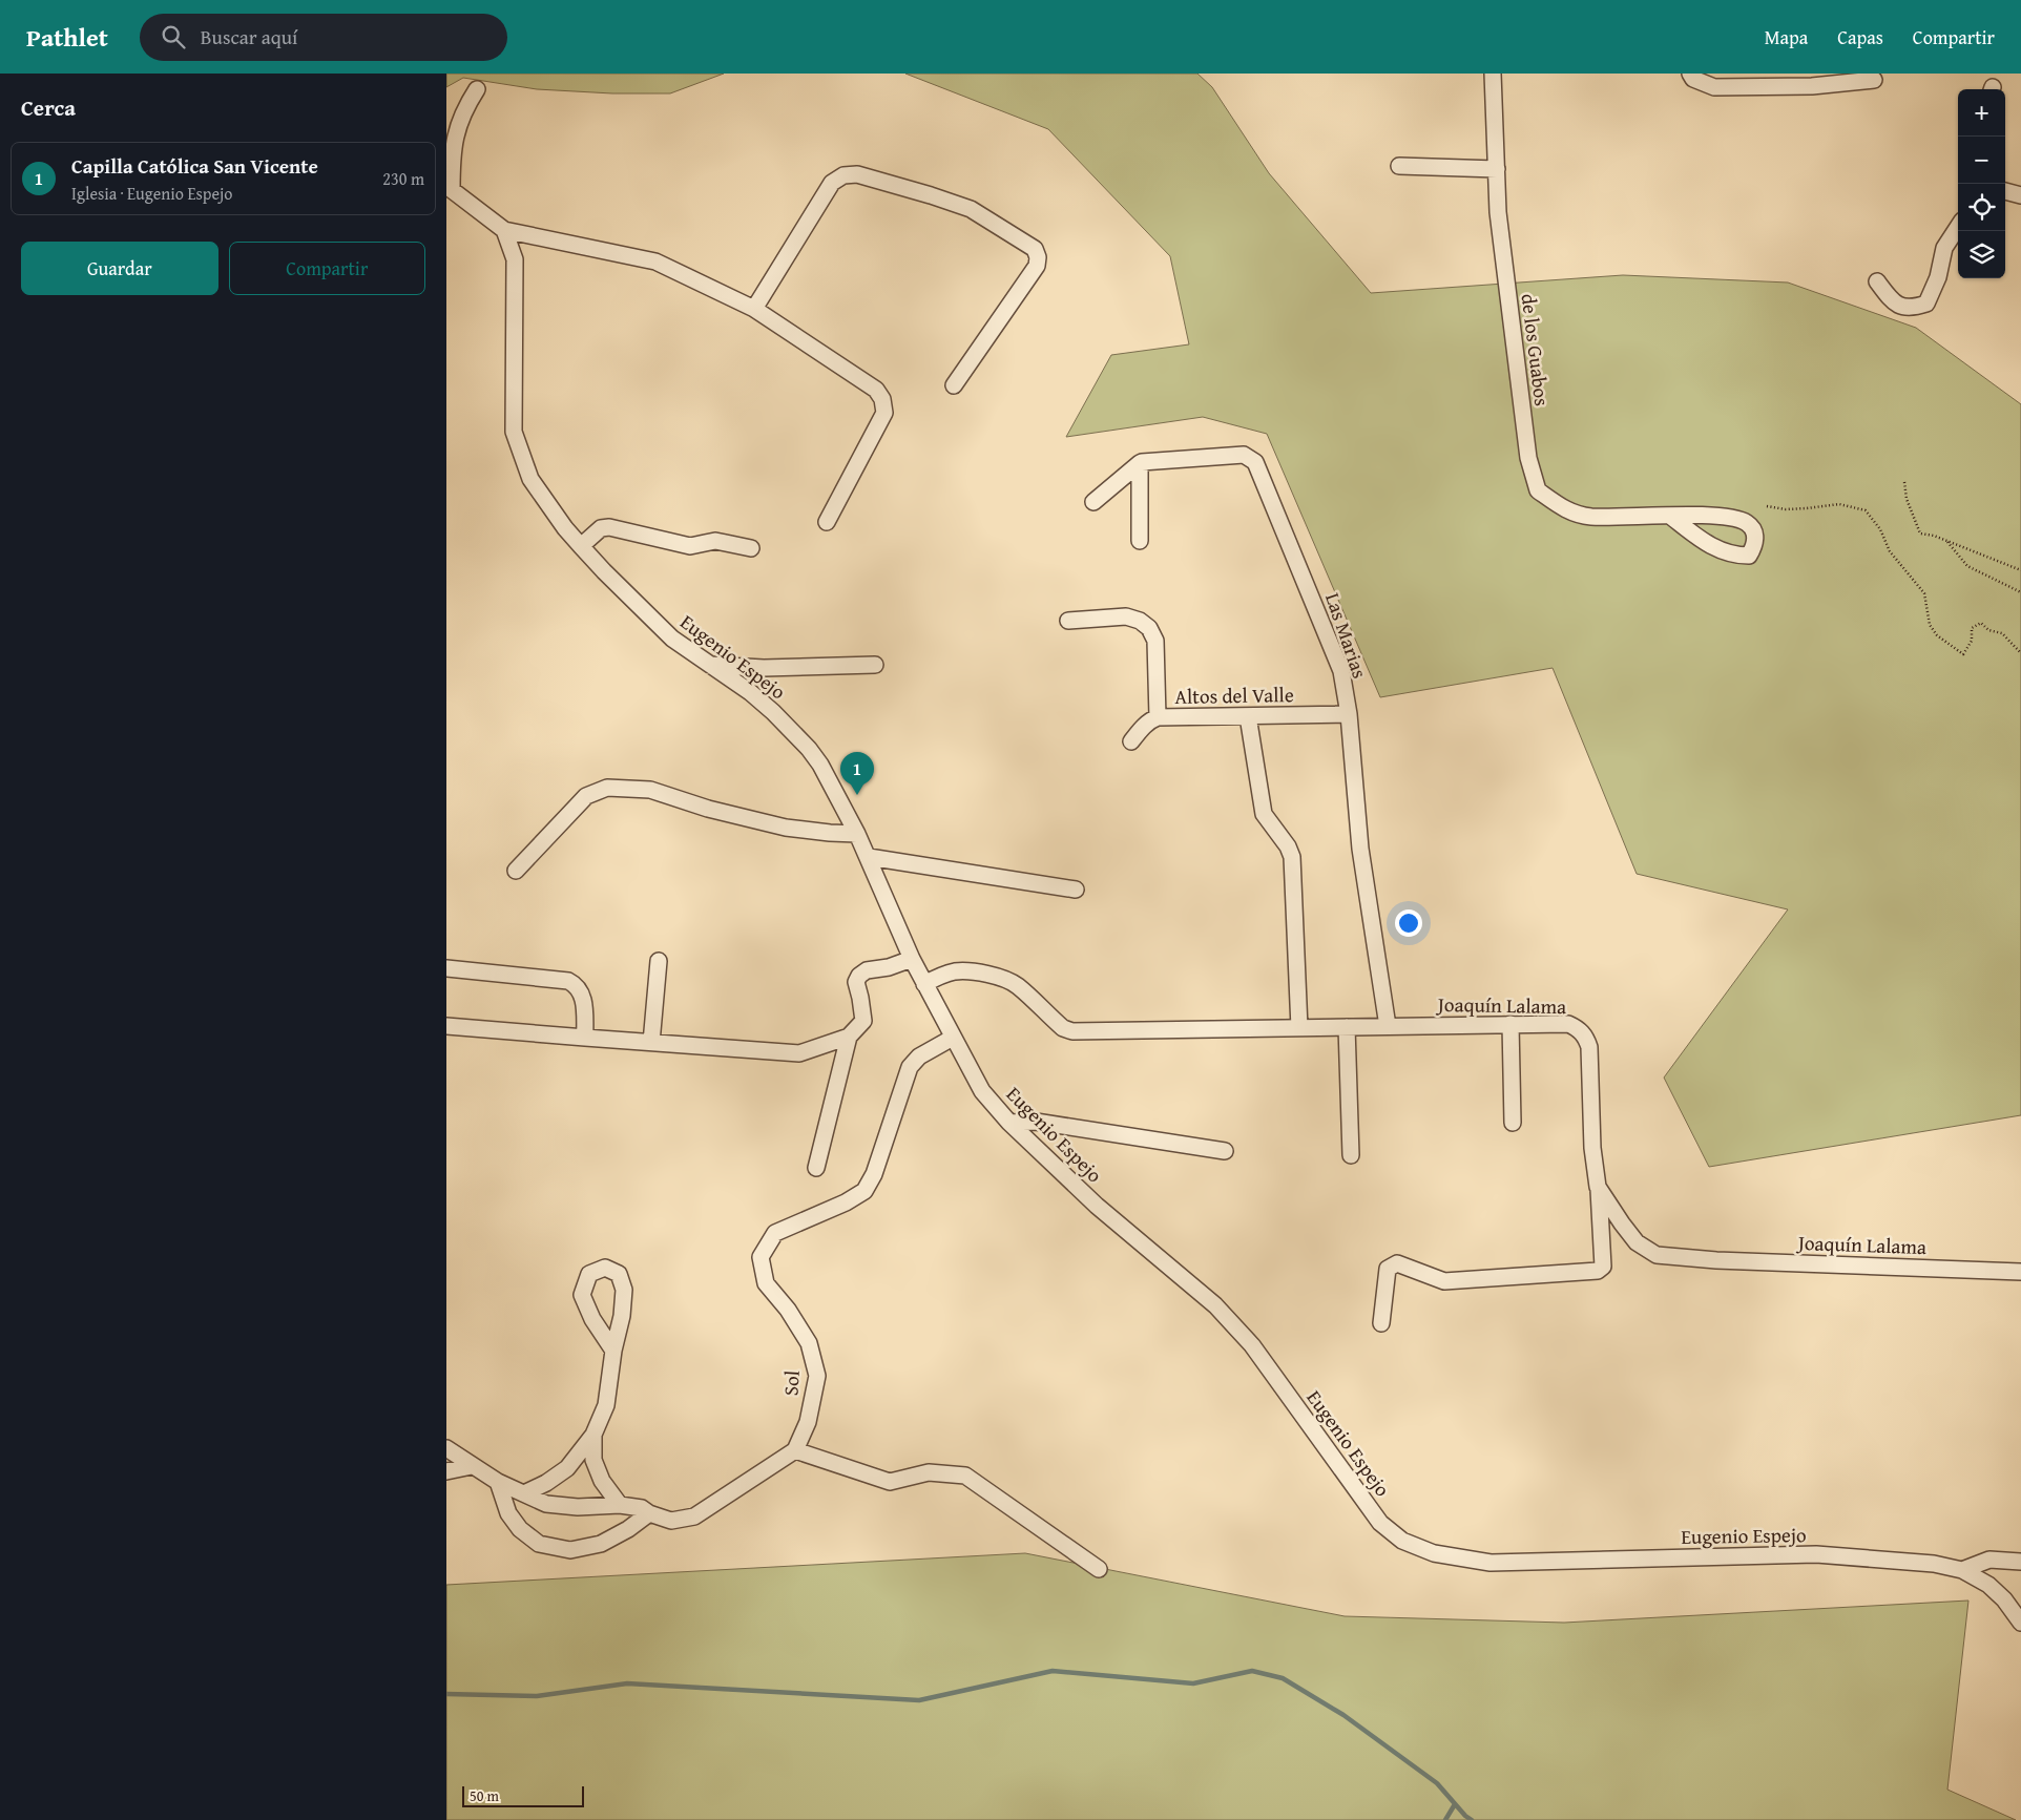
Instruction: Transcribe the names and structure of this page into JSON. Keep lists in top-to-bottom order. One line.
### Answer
{"streets":{"street":["de los Guabos","Las Marias","Eugenio Espejo","Altos del Valle","Joaquín Lalama","Sol"]},"crossings":[["Las Marias","Altos del Valle"],["Las Marias","Joaquín Lalama"],["Eugenio Espejo","Joaquín Lalama"],["Eugenio Espejo","Sol"]],"scale_bar":"50 m","page":{"header":"Pathlet","search":"Buscar aquí","nav":["Mapa","Capas","Compartir"],"heading":"Cerca","map_buttons":["+","−"],"list":[{"mark":"1","name":"Capilla Católica San Vicente","note":"Iglesia · Eugenio Espejo","value":"230 m"}],"buttons":["Guardar","Compartir"],"pins":"1","scale":"50 m"}}
